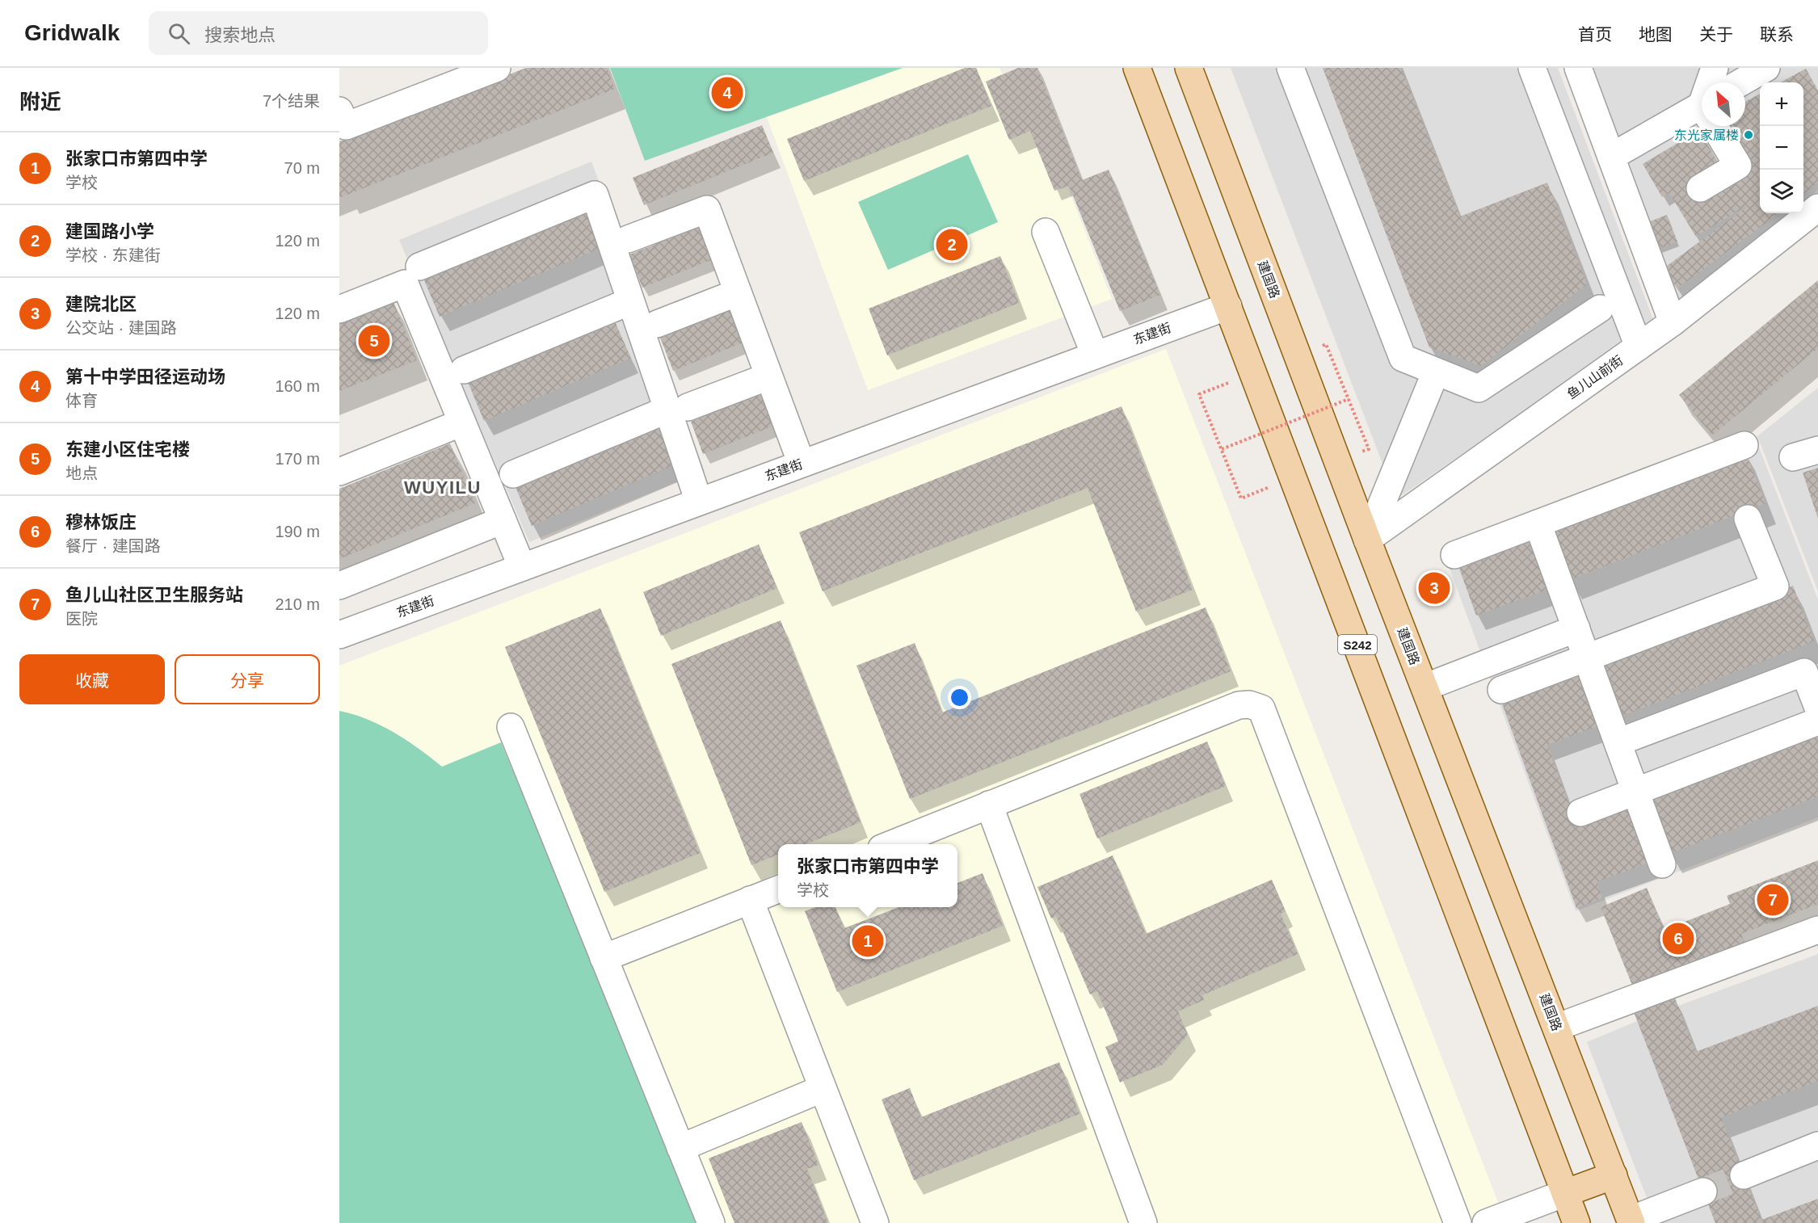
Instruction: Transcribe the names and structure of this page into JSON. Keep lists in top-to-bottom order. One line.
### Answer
{"streets":{"main road":["建国路","S242"],"street":["东建街","鱼儿山前街"]},"crossings":[["建国路","鱼儿山前街"],["东建街","S242"]],"districts":["WUYILU"],"places":["东光家属楼"],"north":"top left","page":{"header":"Gridwalk","search":"搜索地点","nav":["首页","地图","关于","联系"],"heading":["附近","7个结果"],"pins":["4","2","5","3","7","6","1"],"map_buttons":["+","−"],"list":[{"mark":"1","name":"张家口市第四中学","note":"学校","value":"70 m"},{"mark":"2","name":"建国路小学","note":"学校 · 东建街","value":"120 m"},{"mark":"3","name":"建院北区","note":"公交站 · 建国路","value":"120 m"},{"mark":"4","name":"第十中学田径运动场","note":"体育","value":"160 m"},{"mark":"5","name":"东建小区住宅楼","note":"地点","value":"170 m"},{"mark":"6","name":"穆林饭庄","note":"餐厅 · 建国路","value":"190 m"},{"mark":"7","name":"鱼儿山社区卫生服务站","note":"医院","value":"210 m"}],"buttons":["收藏","分享"],"popup":["张家口市第四中学","学校"]}}
